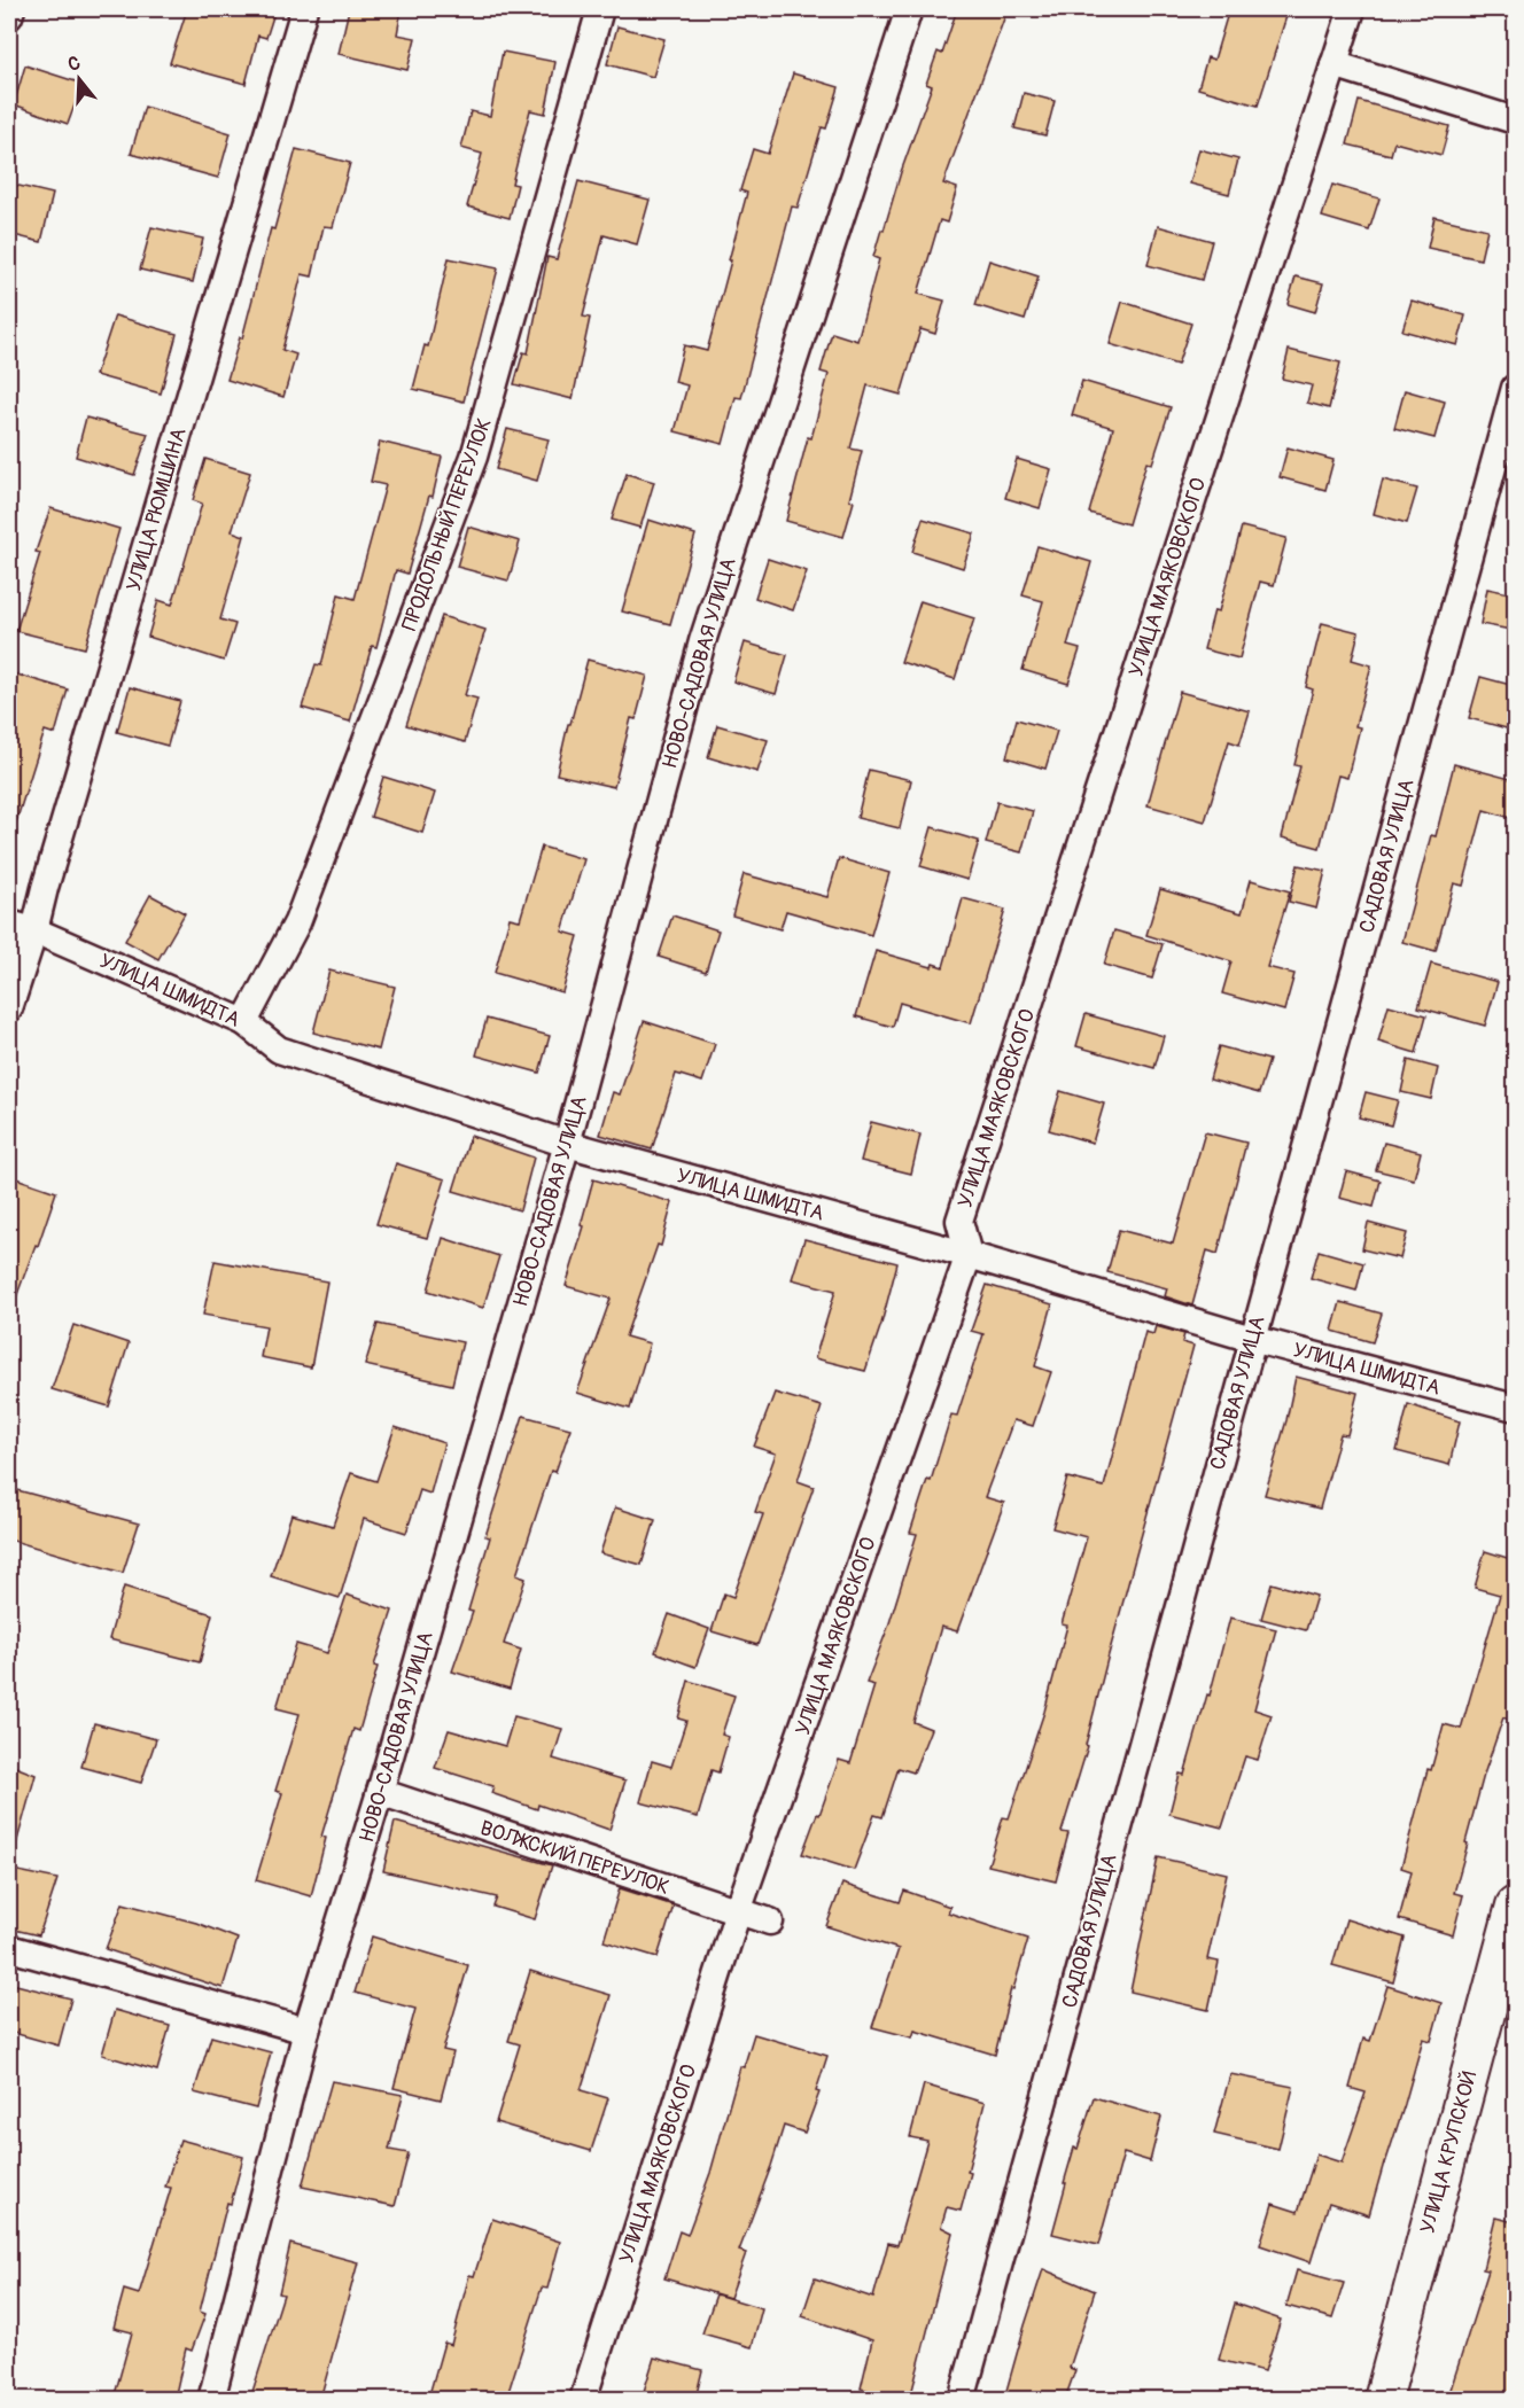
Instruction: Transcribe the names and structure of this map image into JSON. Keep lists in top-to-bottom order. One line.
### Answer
{"streets":{"main road":["УЛИЦА КРУПСКОЙ"],"street":["УЛИЦА РЮМШИНА","ПРОДОЛЬНЫЙ ПЕРЕУЛОК","УЛИЦА МАЯКОВСКОГО","НОВО-САДОВАЯ УЛИЦА","САДОВАЯ УЛИЦА","УЛИЦА ШМИДТА","ВОЛЖСКИЙ ПЕРЕУЛОК"]},"crossings":[["УЛИЦА РЮМШИНА","УЛИЦА ШМИДТА"],["ПРОДОЛЬНЫЙ ПЕРЕУЛОК","УЛИЦА ШМИДТА"],["УЛИЦА МАЯКОВСКОГО","УЛИЦА ШМИДТА"],["УЛИЦА МАЯКОВСКОГО","ВОЛЖСКИЙ ПЕРЕУЛОК"],["НОВО-САДОВАЯ УЛИЦА","УЛИЦА ШМИДТА"],["НОВО-САДОВАЯ УЛИЦА","ВОЛЖСКИЙ ПЕРЕУЛОК"],["САДОВАЯ УЛИЦА","УЛИЦА ШМИДТА"]],"north":"top"}
